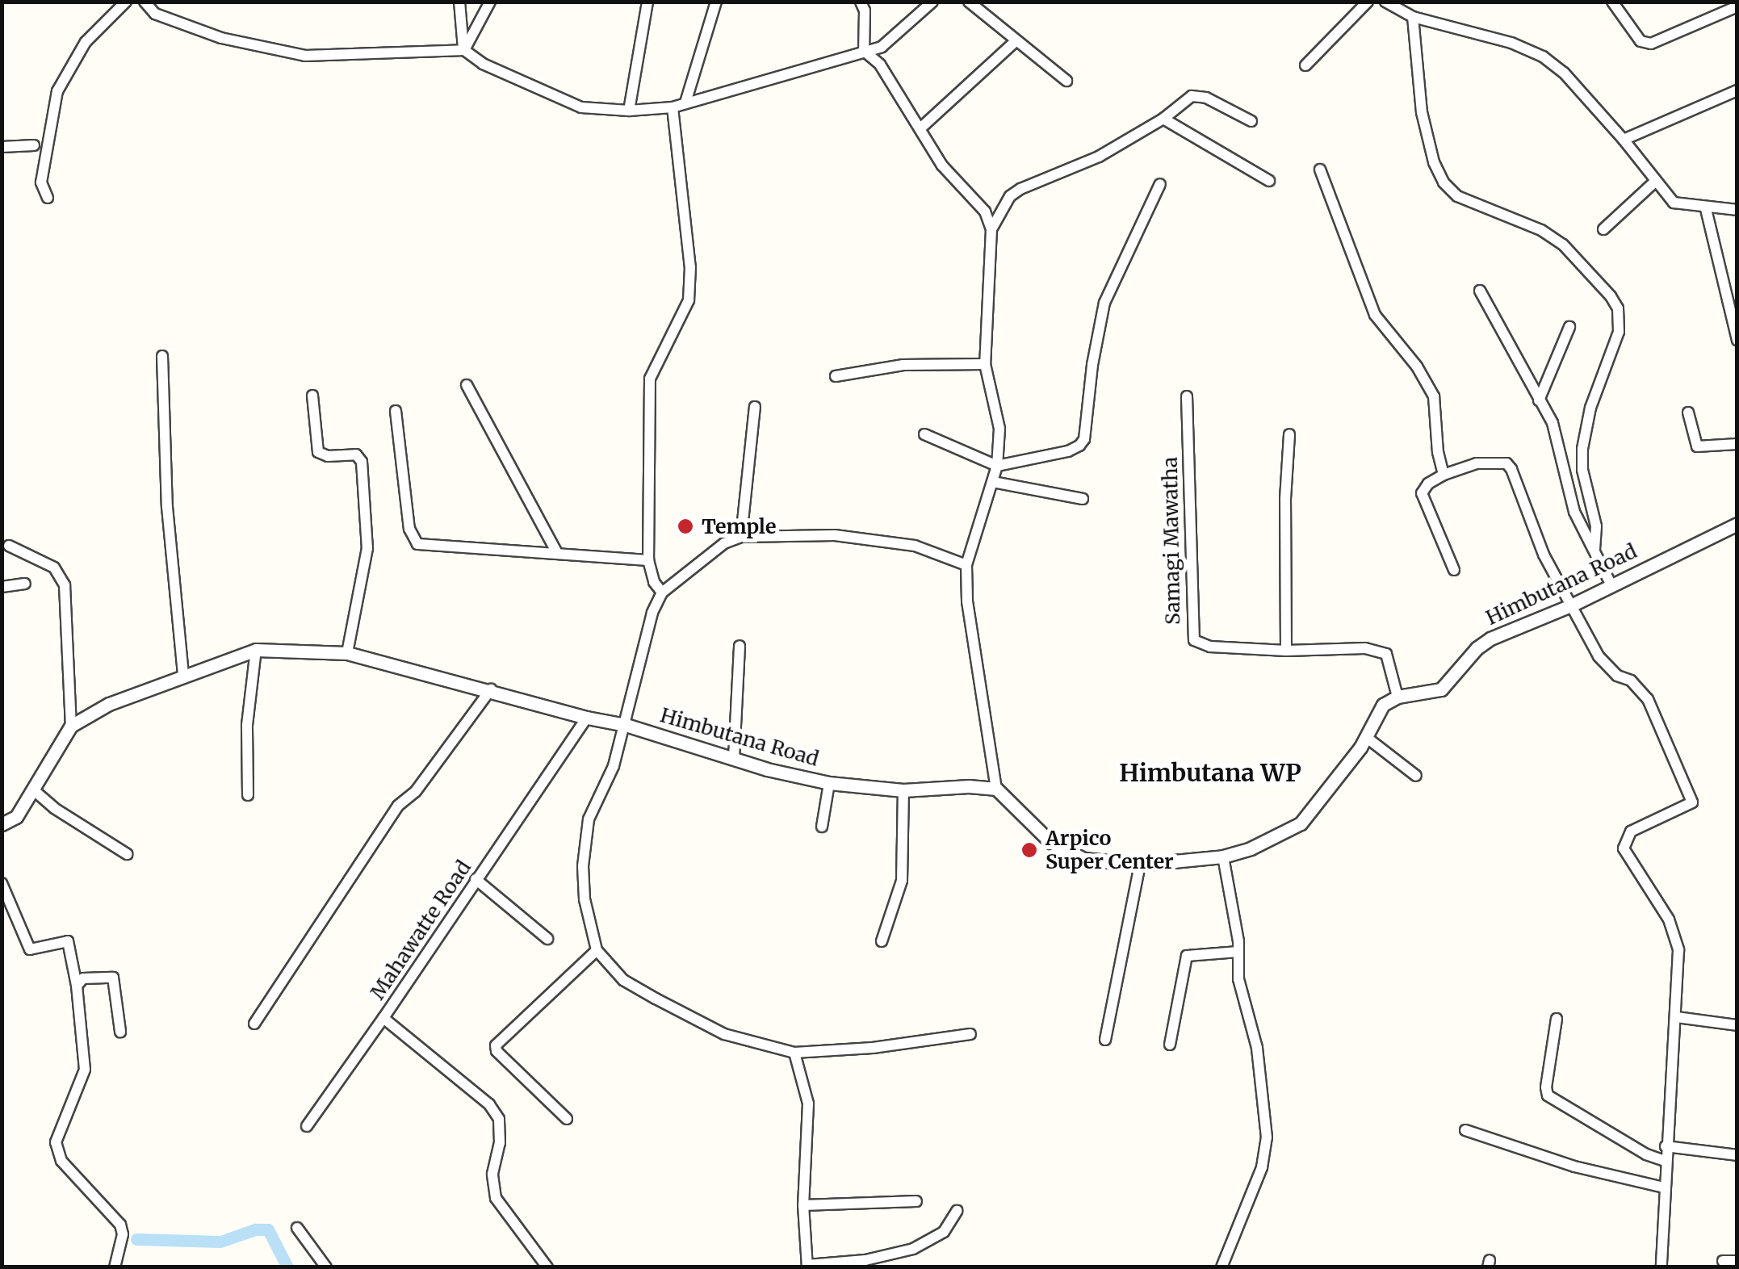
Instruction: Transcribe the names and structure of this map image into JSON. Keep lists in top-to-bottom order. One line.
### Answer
{"streets":{"street":["Samagi Mawatha","Himbutana Road","Mahawatte Road"]},"crossings":[["Samagi Mawatha","Himbutana Road"],["Himbutana Road","Mahawatte Road"]],"districts":["Himbutana WP"],"places":["Temple","Arpico Super Center"]}
